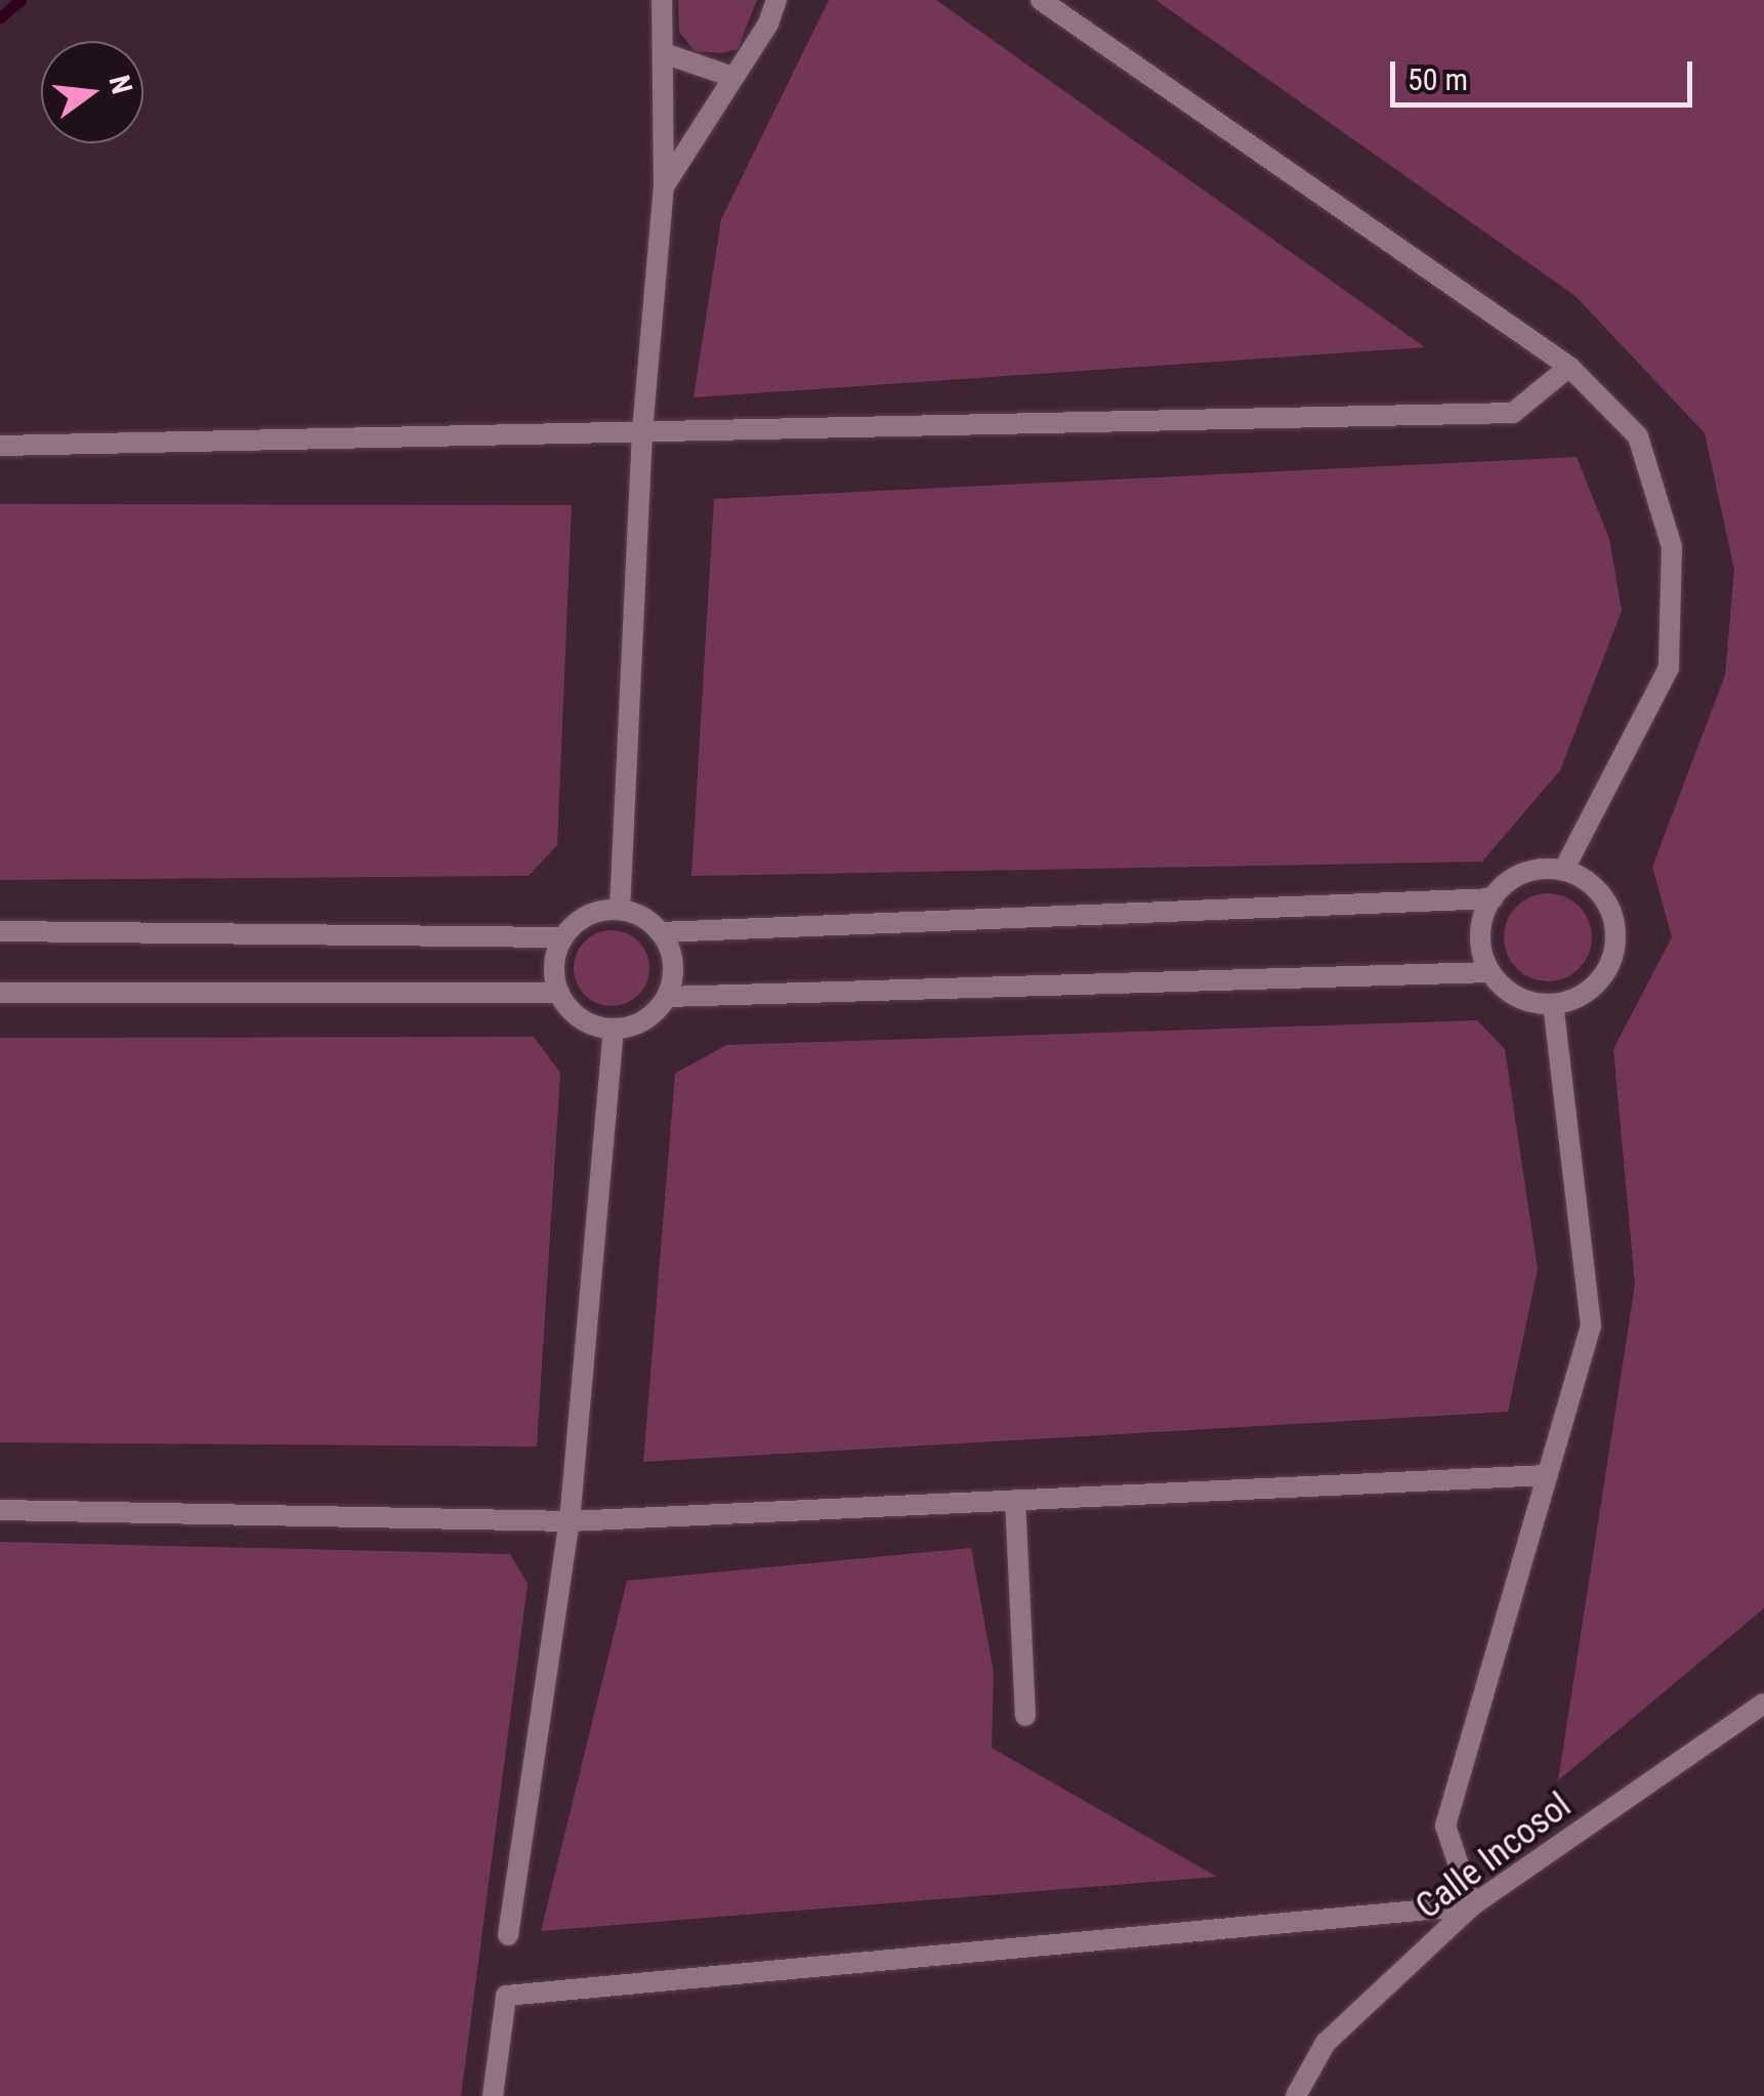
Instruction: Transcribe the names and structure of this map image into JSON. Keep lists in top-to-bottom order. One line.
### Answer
{"streets":{"street":["Calle Incosol"]},"scale_bar":"50 m","north":"right"}
